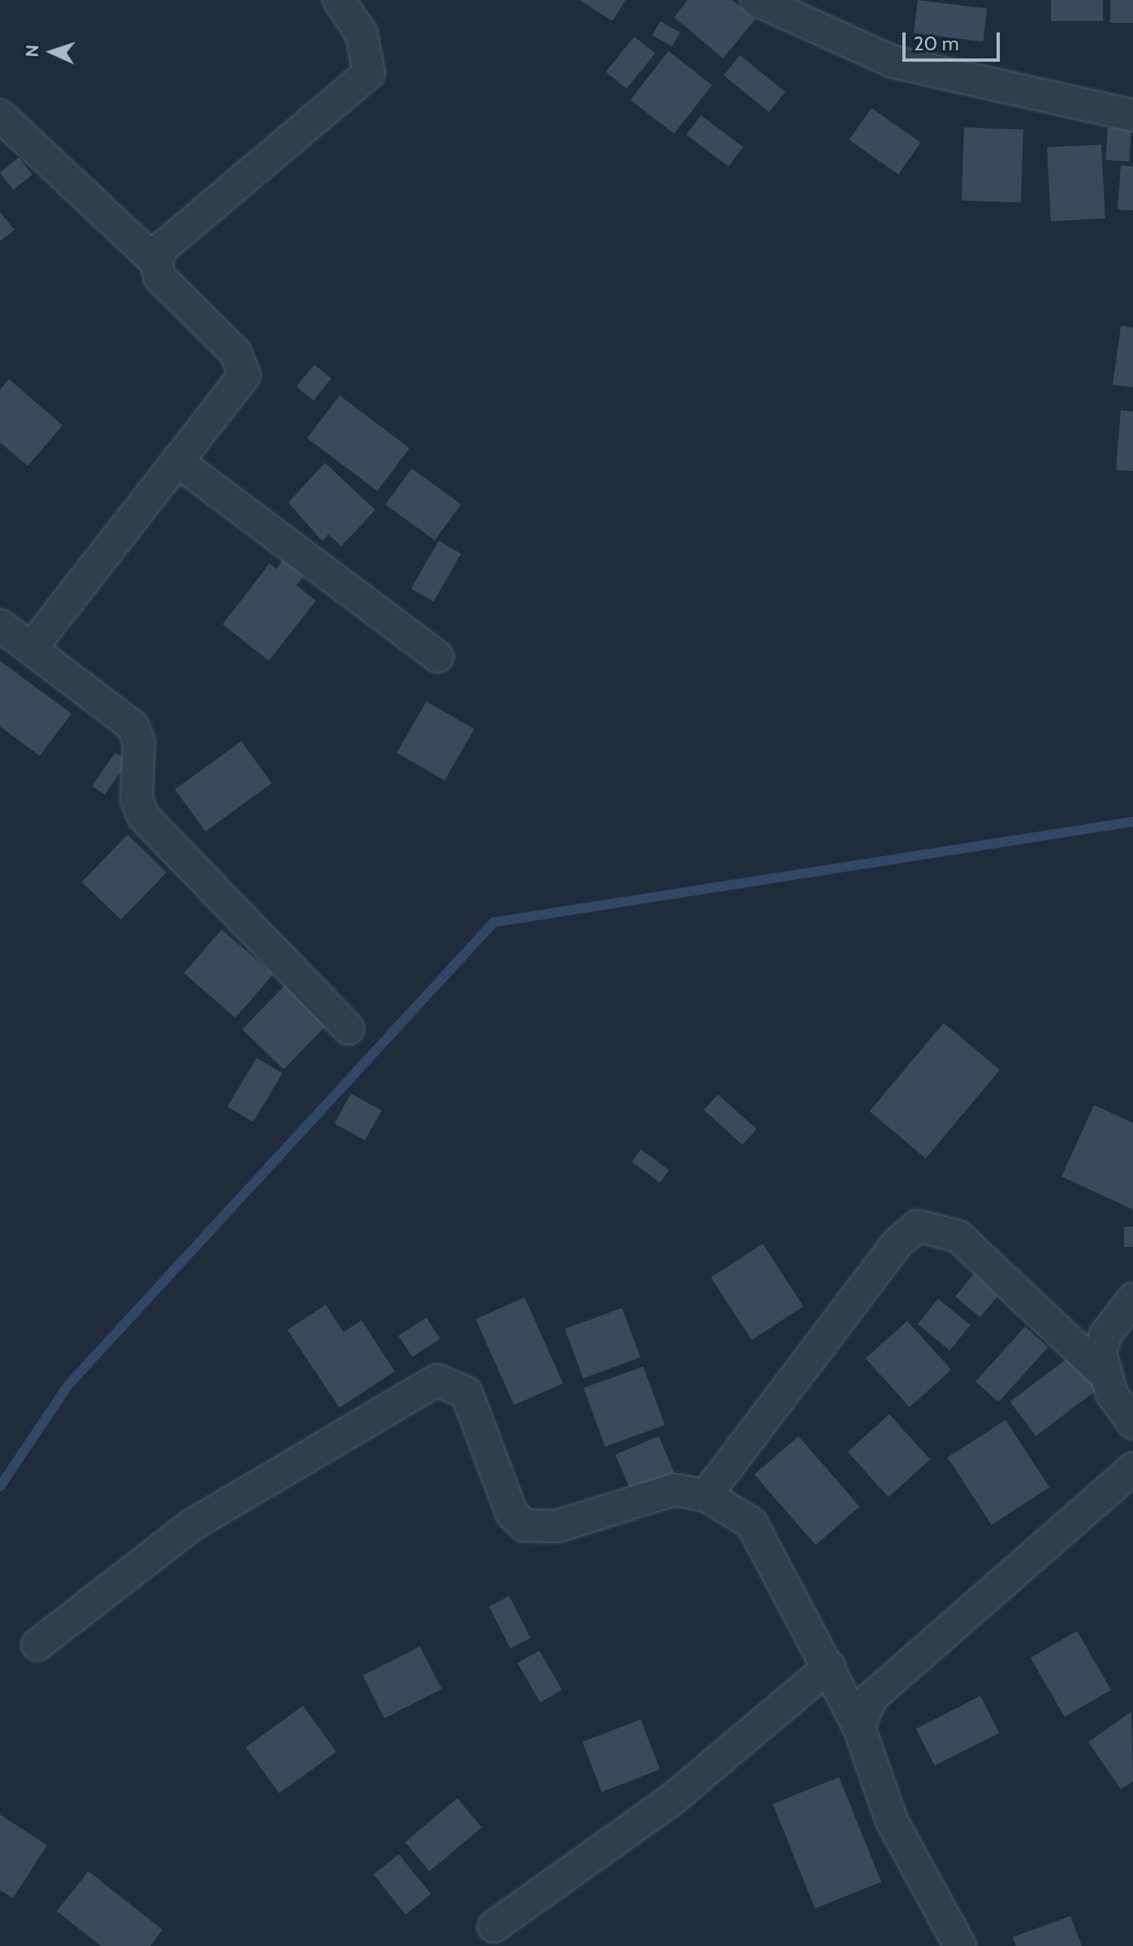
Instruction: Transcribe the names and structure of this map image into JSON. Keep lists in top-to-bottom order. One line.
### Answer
{"scale_bar":"20 m","north":"left"}
